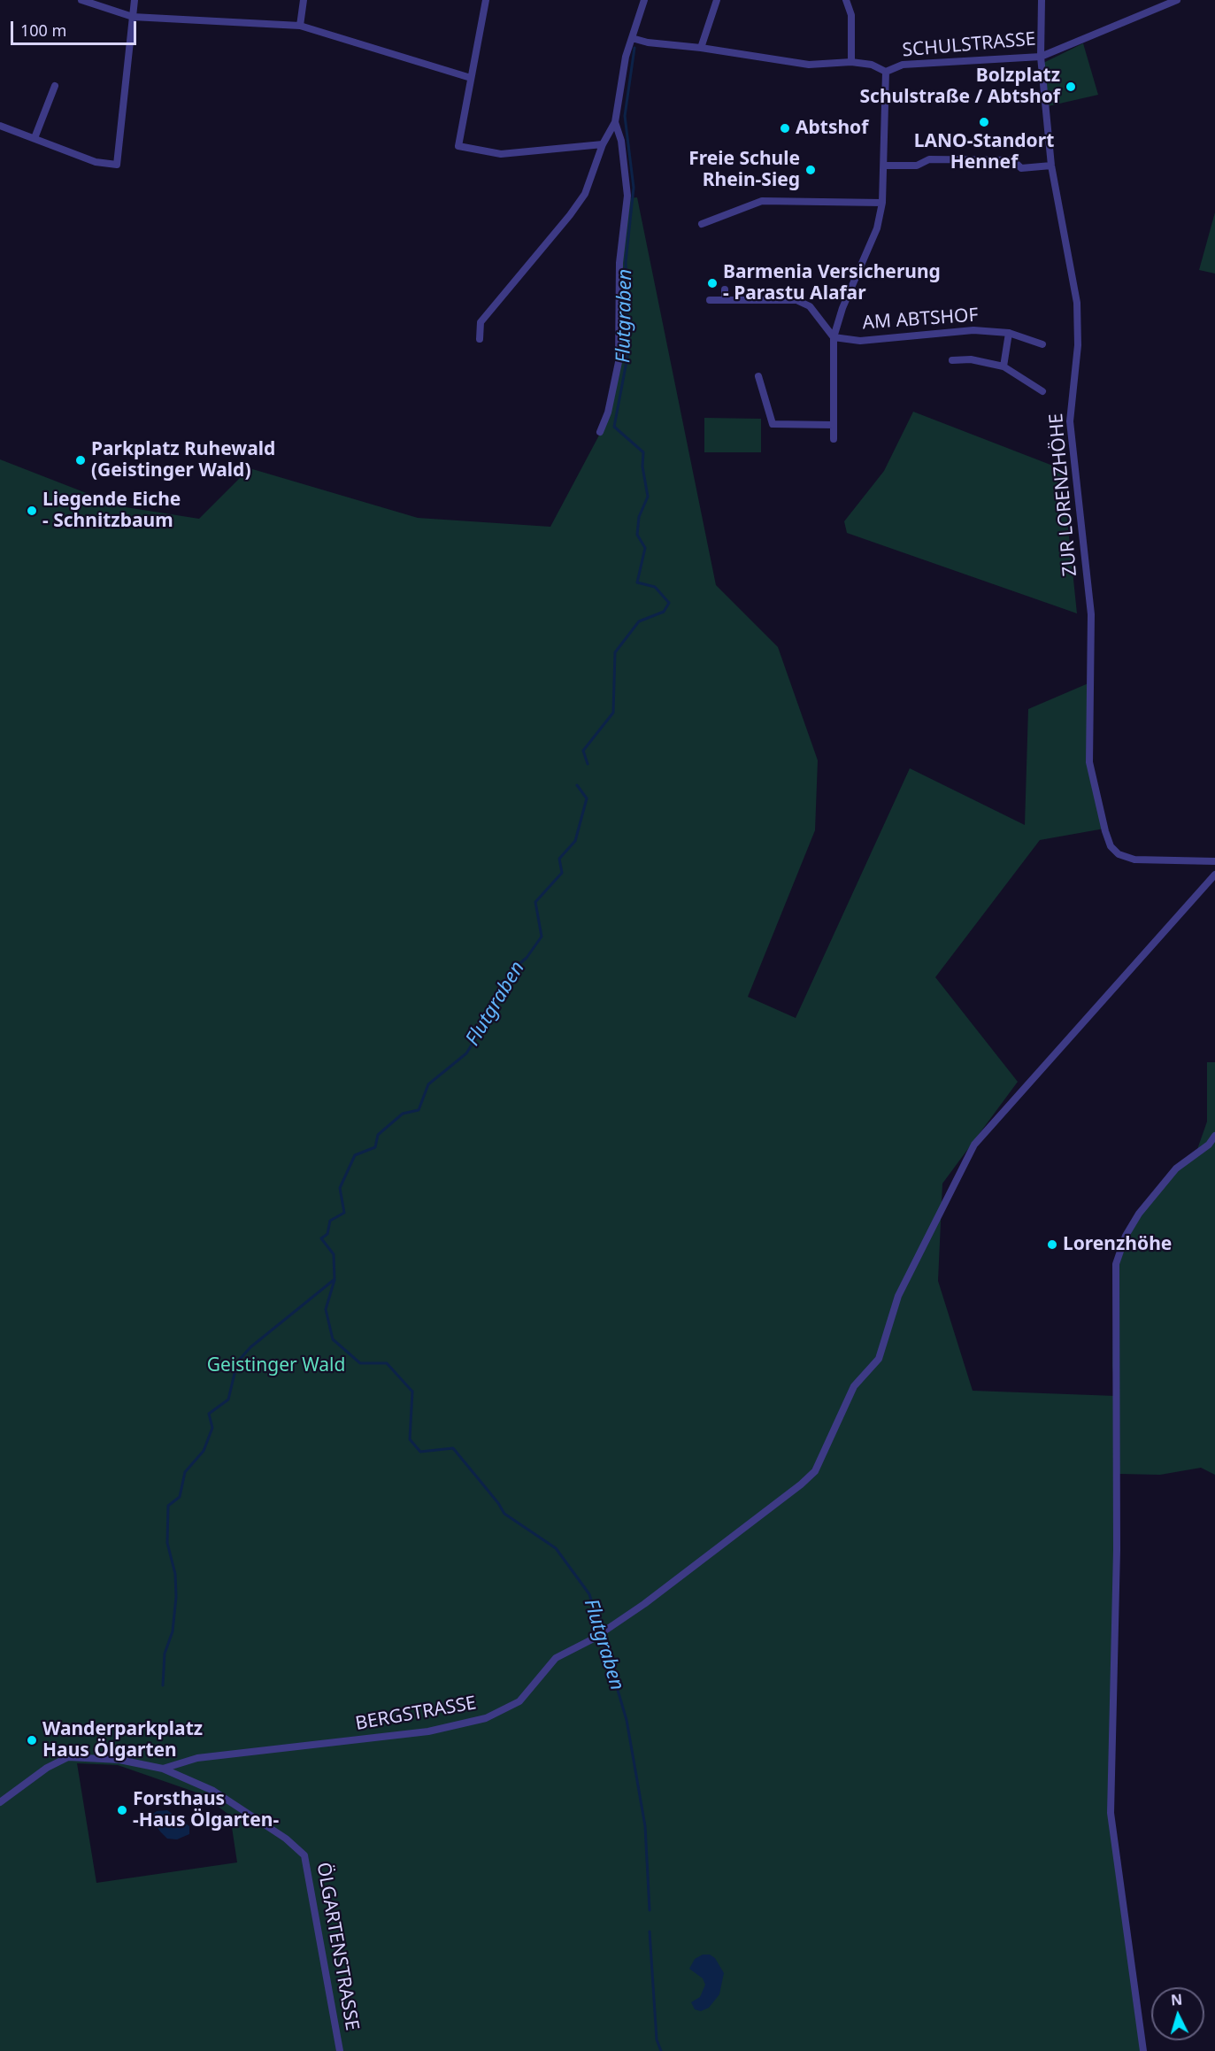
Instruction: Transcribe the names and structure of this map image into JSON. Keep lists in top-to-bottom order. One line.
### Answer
{"streets":{"street":["SCHULSTRASSE","AM ABTSHOF","ZUR LORENZHÖHE","BERGSTRASSE","ÖLGARTENSTRASSE"]},"crossings":[["SCHULSTRASSE","AM ABTSHOF"],["SCHULSTRASSE","ZUR LORENZHÖHE"],["BERGSTRASSE","ÖLGARTENSTRASSE"]],"water":["Flutgraben"],"parks":["Geistinger Wald"],"places":["Bolzplatz Schulstraße / Abtshof","LANO-Standort Hennef","Abtshof","Freie Schule Rhein-Sieg","Barmenia Versicherung - Parastu Alafar","Parkplatz Ruhewald (Geistinger Wald)","Liegende Eiche - Schnitzbaum","Lorenzhöhe","Wanderparkplatz Haus Ölgarten","Forsthaus -Haus Ölgarten-"],"scale_bar":"100 m","north":"top"}
